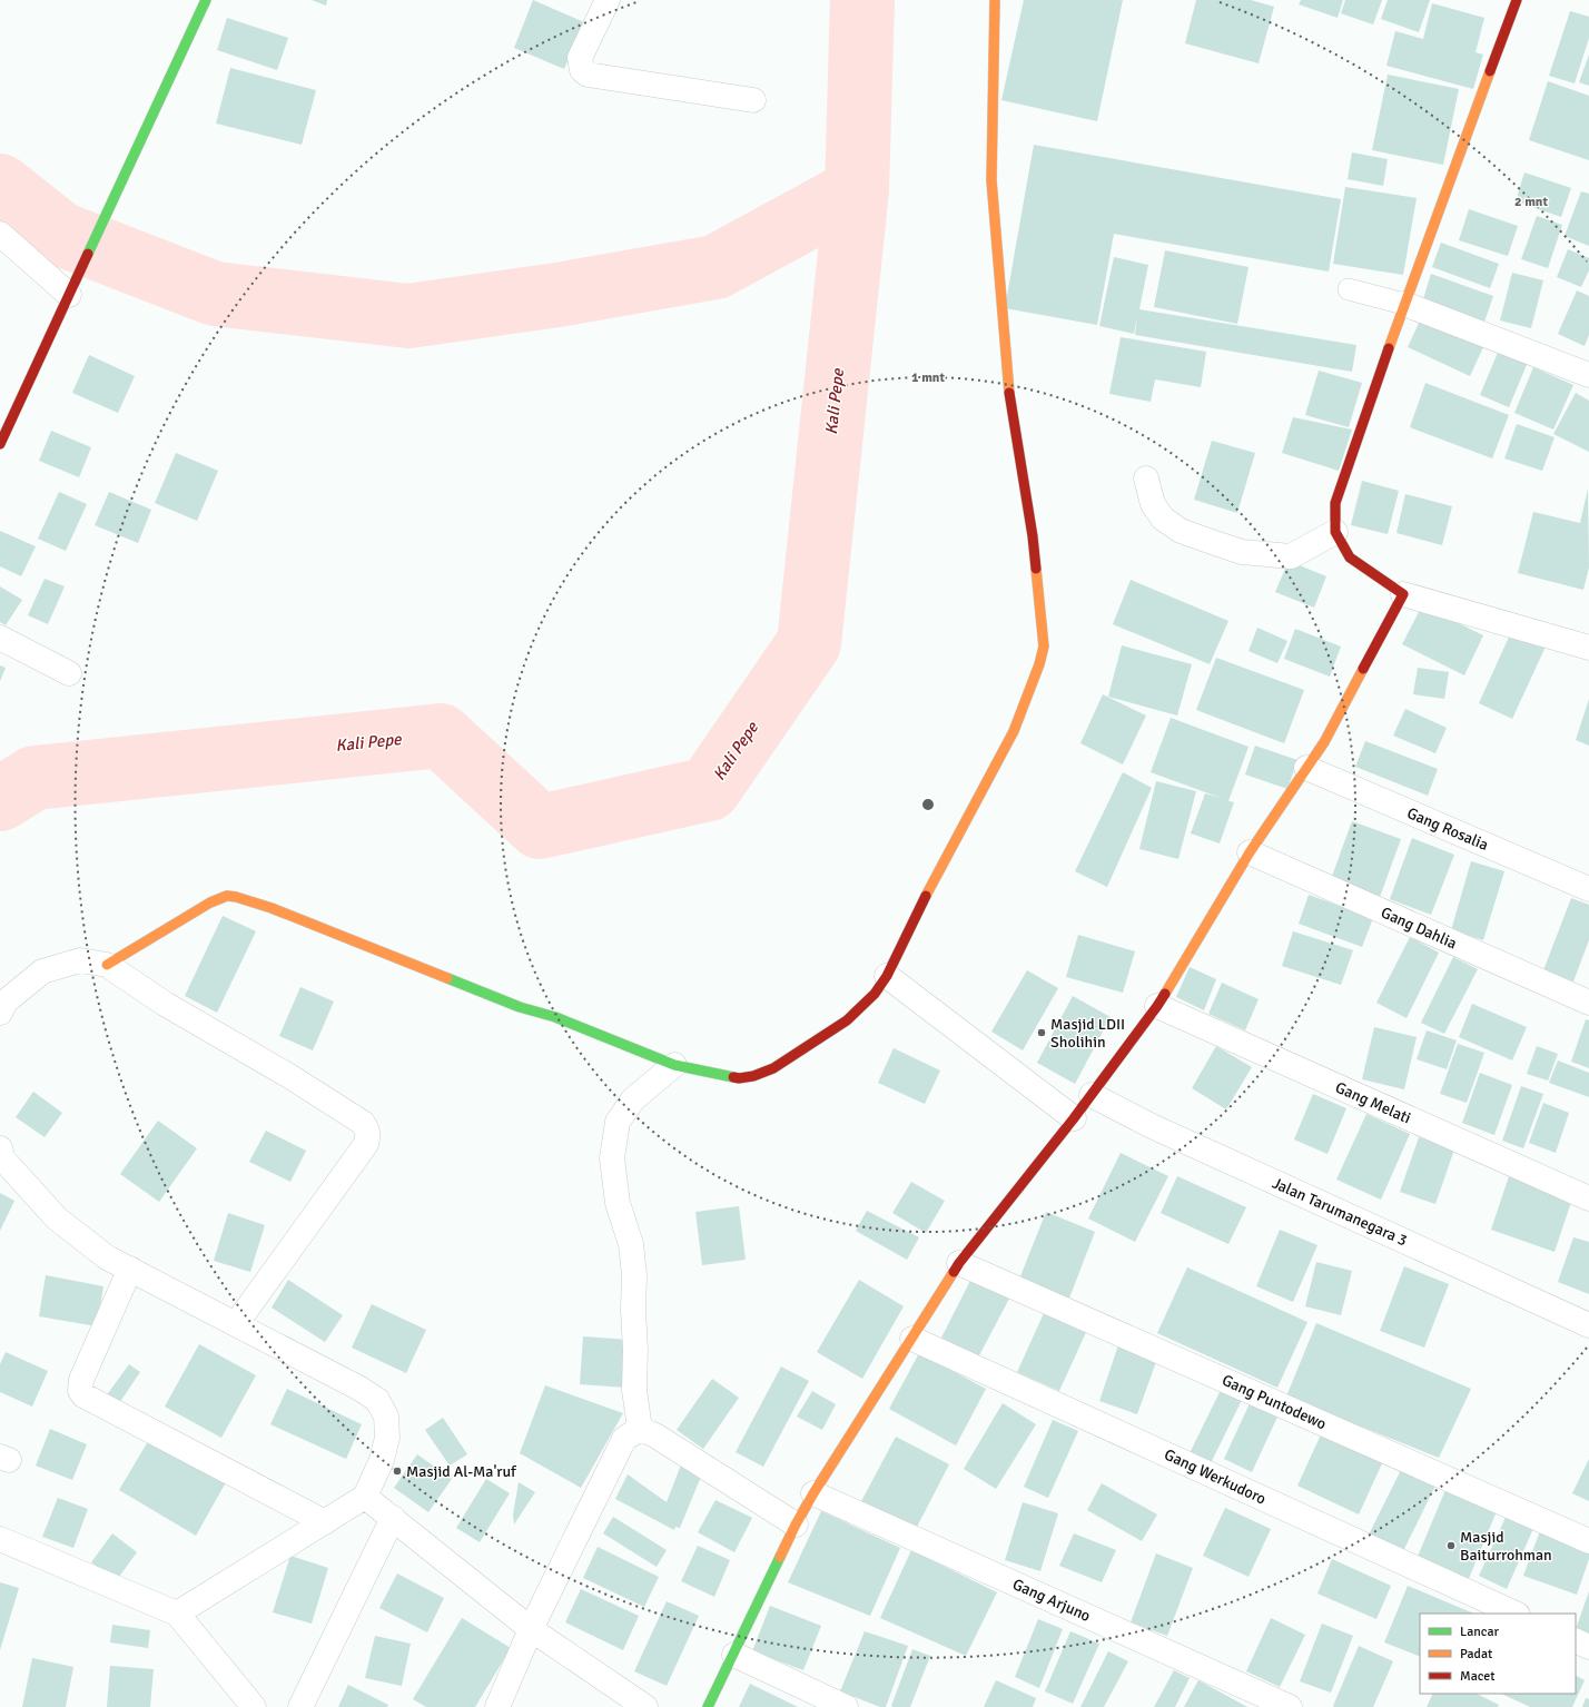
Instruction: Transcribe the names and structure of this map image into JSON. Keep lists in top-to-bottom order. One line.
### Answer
{"streets":{"street":["Gang Rosalia","Gang Dahlia","Gang Melati","Jalan Tarumanegara 3","Gang Puntodewo","Gang Werkudoro","Gang Arjuno"]},"water":["Kali Pepe"],"places":["Masjid LDII Sholihin","Masjid Al-Ma'ruf","Masjid Baiturrohman"],"legend":["Lancar","Padat","Macet"],"rings":["2 mnt","1 mnt"]}
